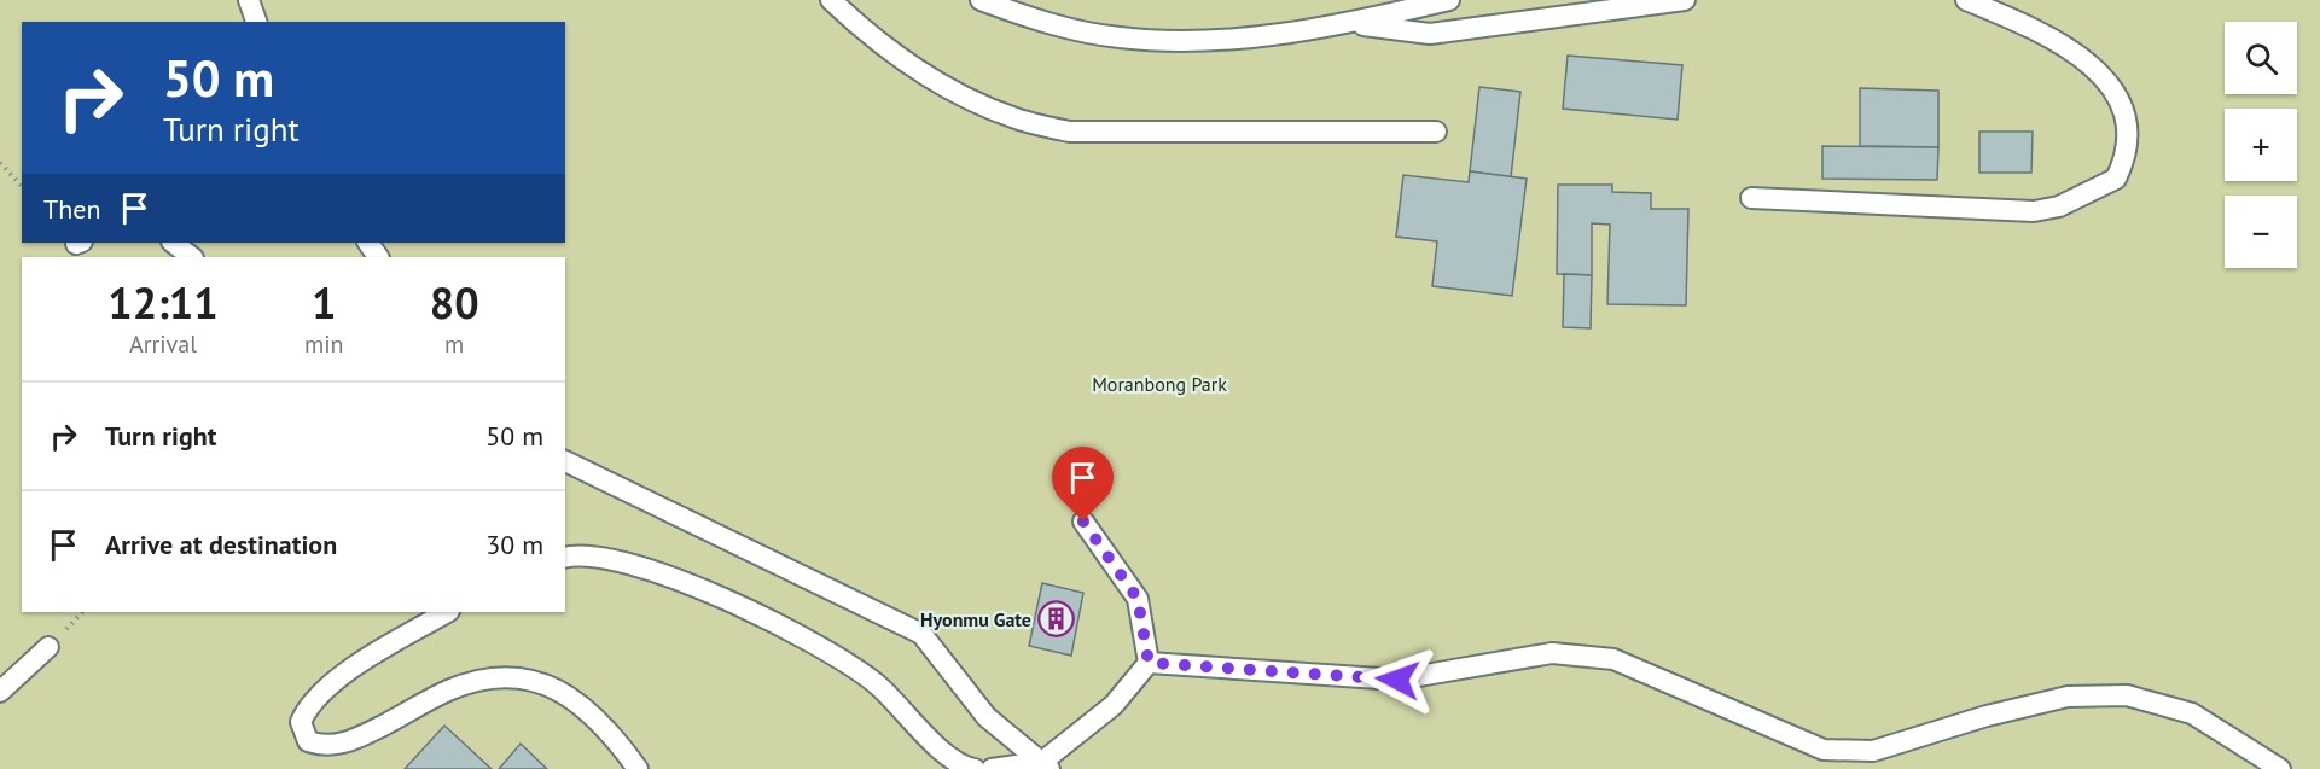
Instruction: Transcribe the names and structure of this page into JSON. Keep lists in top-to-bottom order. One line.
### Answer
{"parks":["Moranbong Park"],"places":{"building":["Hyonmu Gate"]},"page":{"map_buttons":["+","−"],"turn":["50 m","Turn right"],"then":"Then","eta":["12:11","Arrival","1","min","80","m"],"list":[{"name":"Turn right","value":"50 m"},{"name":"Arrive at destination","value":"30 m"}]}}
